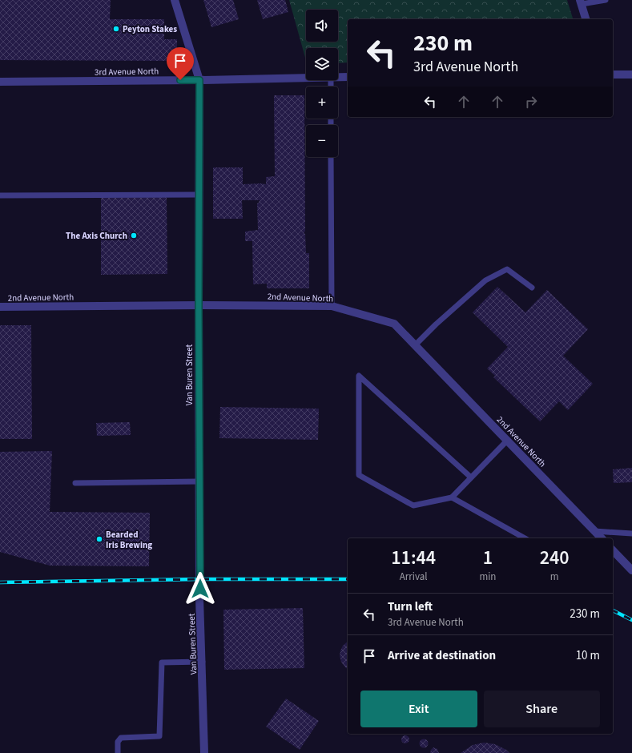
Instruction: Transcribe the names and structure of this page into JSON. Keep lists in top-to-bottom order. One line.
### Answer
{"streets":{"street":["3rd Avenue North","2nd Avenue North","Van Buren Street"]},"crossings":[["3rd Avenue North","Van Buren Street"],["2nd Avenue North","Van Buren Street"]],"places":["Peyton Stakes","The Axis Church","Bearded Iris Brewing"],"page":{"map_buttons":["+","−"],"turn":["230 m","3rd Avenue North"],"eta":["11:44","Arrival","1","min","240","m"],"list":[{"name":"Turn left","note":"3rd Avenue North","value":"230 m"},{"name":"Arrive at destination","value":"10 m"}],"buttons":["Exit","Share"]}}
